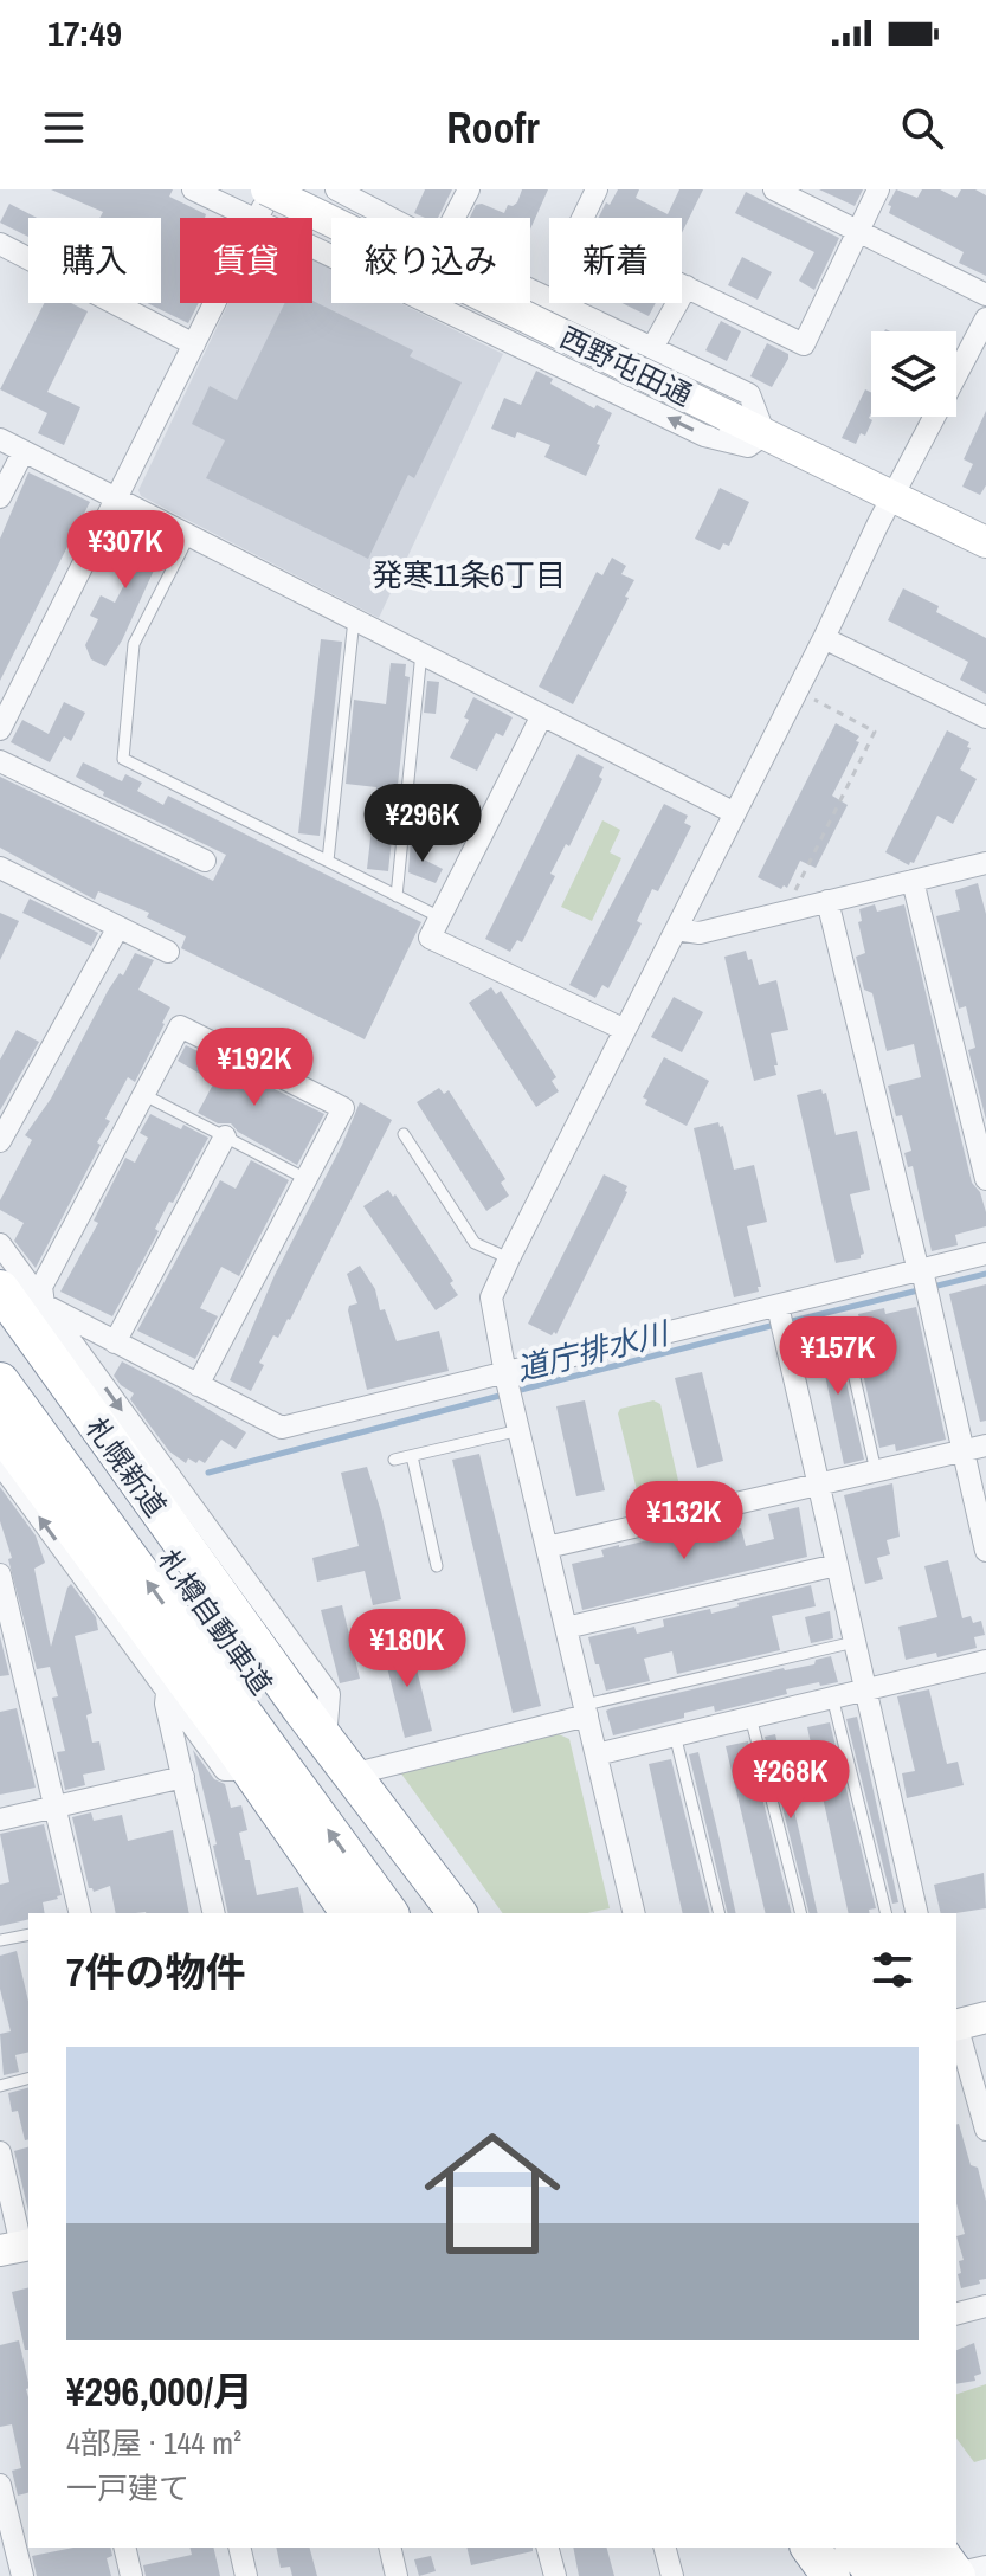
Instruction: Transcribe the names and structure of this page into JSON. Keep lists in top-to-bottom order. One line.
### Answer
{"streets":{"highway":["札幌新道","札樽自動車道"],"street":["西野屯田通"]},"districts":["発寒11条6丁目"],"water":["道庁排水川"],"page":{"status":"17:49","header":"Roofr","chip":["購入","賃貸","絞り込み","新着"],"price":["¥307K","¥296K","¥192K","¥157K","¥132K","¥180K","¥268K"],"heading":"7件の物件","list":[{"name":"¥296,000/月","note":"4部屋 · 144 m² · 一戸建て"}]}}
